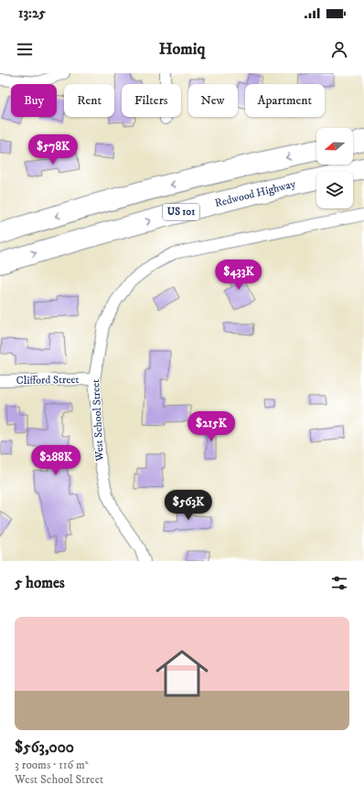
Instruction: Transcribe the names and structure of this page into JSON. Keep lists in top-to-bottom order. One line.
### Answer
{"streets":{"highway":["Redwood Highway","US 101"],"street":["Clifford Street","West School Street"]},"crossings":[["Clifford Street","West School Street"]],"north":"left","page":{"status":"13:25","header":"Homiq","chip":["Buy","Rent","Filters","New","Apartment"],"price":["$578K","$433K","$215K","$288K","$563K"],"heading":"5 homes","list":[{"name":"$563,000","note":"3 rooms · 116 m² · West School Street"}]}}
